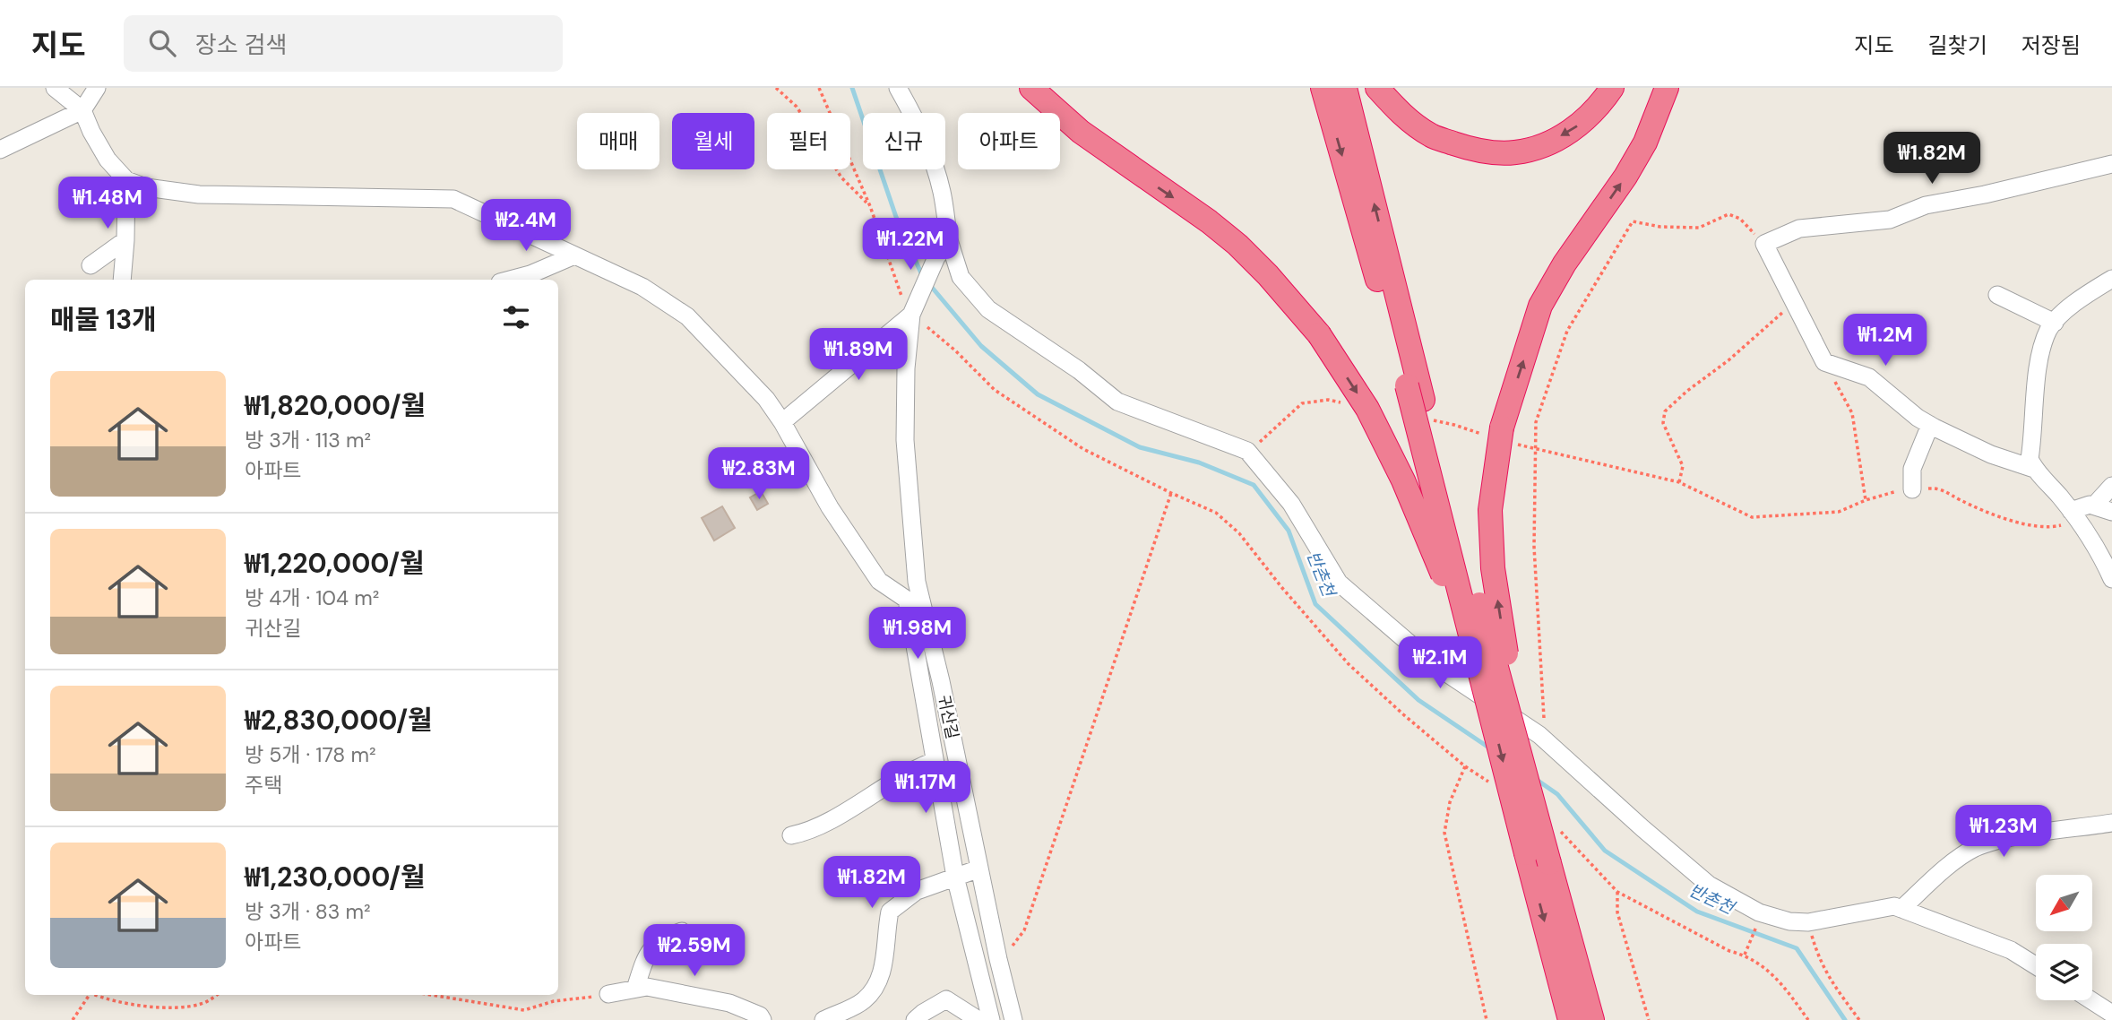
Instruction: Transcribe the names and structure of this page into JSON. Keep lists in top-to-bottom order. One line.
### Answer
{"streets":{"street":["귀산길"]},"water":["반촌천"],"north":"bottom left","page":{"header":"지도","search":"장소 검색","nav":["지도","길찾기","저장됨"],"chip":["매매","월세","필터","신규","아파트"],"price":["₩1.82M","₩1.48M","₩2.4M","₩1.22M","₩1.2M","₩1.89M","₩2.83M","₩1.98M","₩2.1M","₩1.17M","₩1.23M","₩1.82M","₩2.59M"],"heading":"매물 13개","list":[{"name":"₩1,820,000/월","note":"방 3개 · 113 m² · 아파트"},{"name":"₩1,220,000/월","note":"방 4개 · 104 m² · 귀산길"},{"name":"₩2,830,000/월","note":"방 5개 · 178 m² · 주택"},{"name":"₩1,230,000/월","note":"방 3개 · 83 m² · 아파트"}]}}
